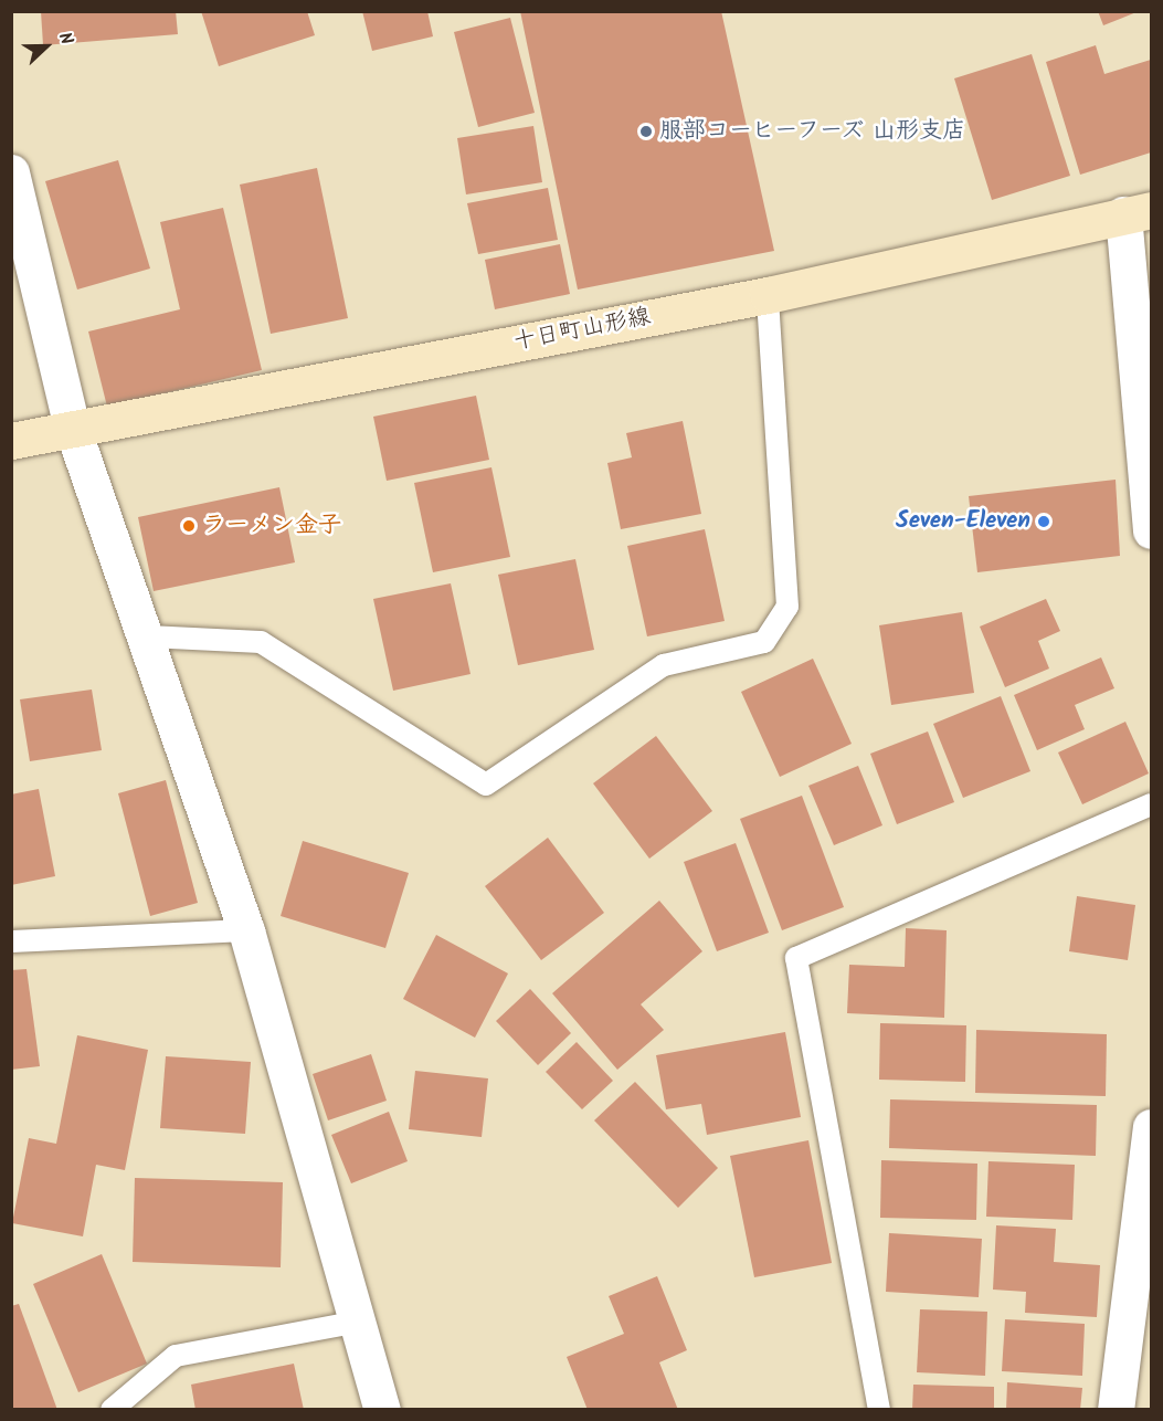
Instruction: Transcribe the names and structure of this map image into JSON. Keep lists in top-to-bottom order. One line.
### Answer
{"streets":{"main road":["十日町山形線"]},"places":["服部コーヒーフーズ 山形支店","Seven-Eleven","ラーメン金子"],"north":"right"}
